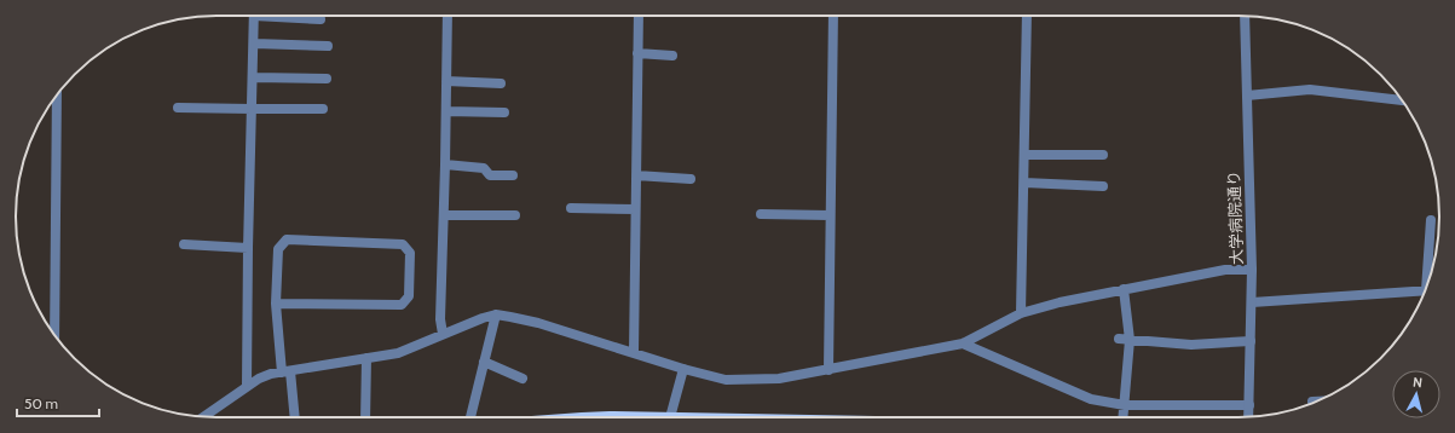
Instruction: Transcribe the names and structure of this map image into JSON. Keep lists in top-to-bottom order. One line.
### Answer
{"streets":{"street":["大学病院通り"]},"scale_bar":"50 m","north":"top"}
